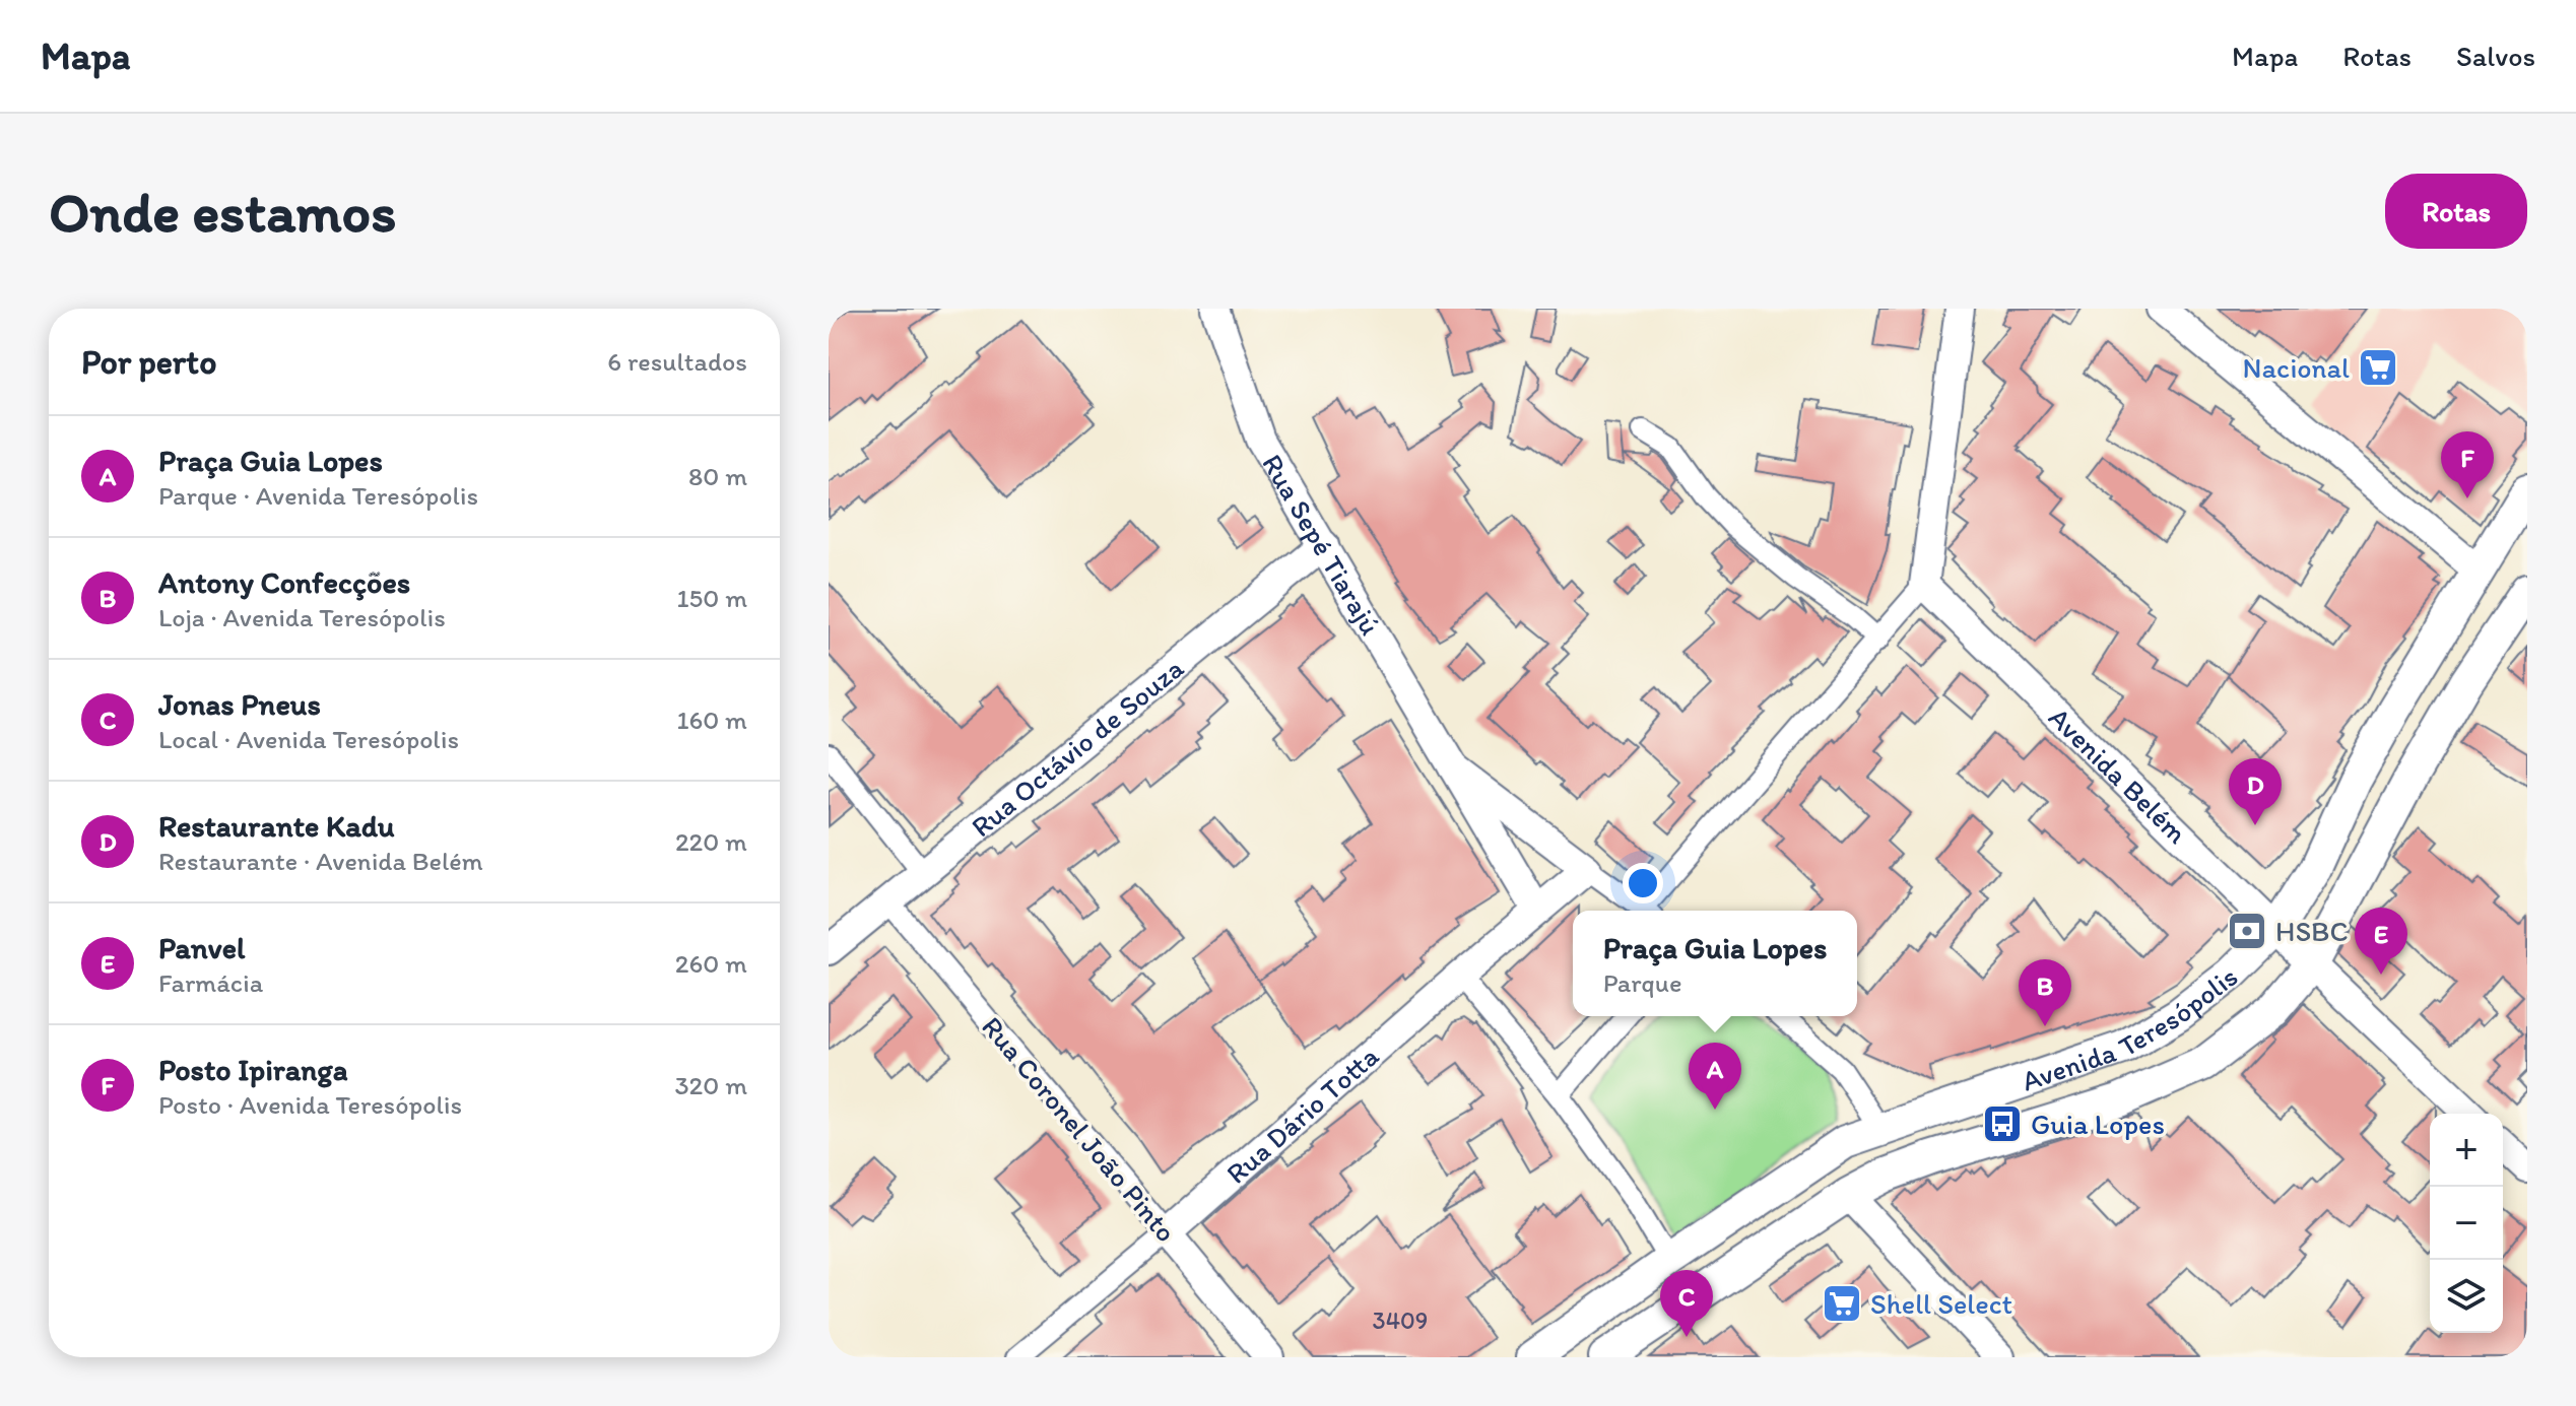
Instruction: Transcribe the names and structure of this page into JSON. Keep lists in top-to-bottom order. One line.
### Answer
{"streets":{"main road":["Avenida Teresópolis"],"street":["Rua Sepé Tiarajú","Rua Octávio de Souza","Avenida Belém","Rua Dário Totta","Rua Coronel João Pinto"]},"crossings":[["Rua Sepé Tiarajú","Rua Octávio de Souza"],["Rua Sepé Tiarajú","Rua Dário Totta"],["Rua Octávio de Souza","Rua Coronel João Pinto"],["Avenida Belém","Avenida Teresópolis"],["Rua Dário Totta","Rua Coronel João Pinto"]],"places":{"supermarket":["Nacional","Shell Select"],"bank":["HSBC"],"bus stop":["Guia Lopes"]},"house_numbers":["3409"],"page":{"header":"Mapa","nav":["Mapa","Rotas","Salvos"],"buttons":"Rotas","title":"Onde estamos","heading":["Por perto","6 resultados"],"list":[{"mark":"A","name":"Praça Guia Lopes","note":"Parque · Avenida Teresópolis","value":"80 m"},{"mark":"B","name":"Antony Confecções","note":"Loja · Avenida Teresópolis","value":"150 m"},{"mark":"C","name":"Jonas Pneus","note":"Local · Avenida Teresópolis","value":"160 m"},{"mark":"D","name":"Restaurante Kadu","note":"Restaurante · Avenida Belém","value":"220 m"},{"mark":"E","name":"Panvel","note":"Farmácia","value":"260 m"},{"mark":"F","name":"Posto Ipiranga","note":"Posto · Avenida Teresópolis","value":"320 m"}],"pins":["F","D","E","B","A","C"],"popup":["Praça Guia Lopes","Parque"],"map_buttons":["+","−"]}}
